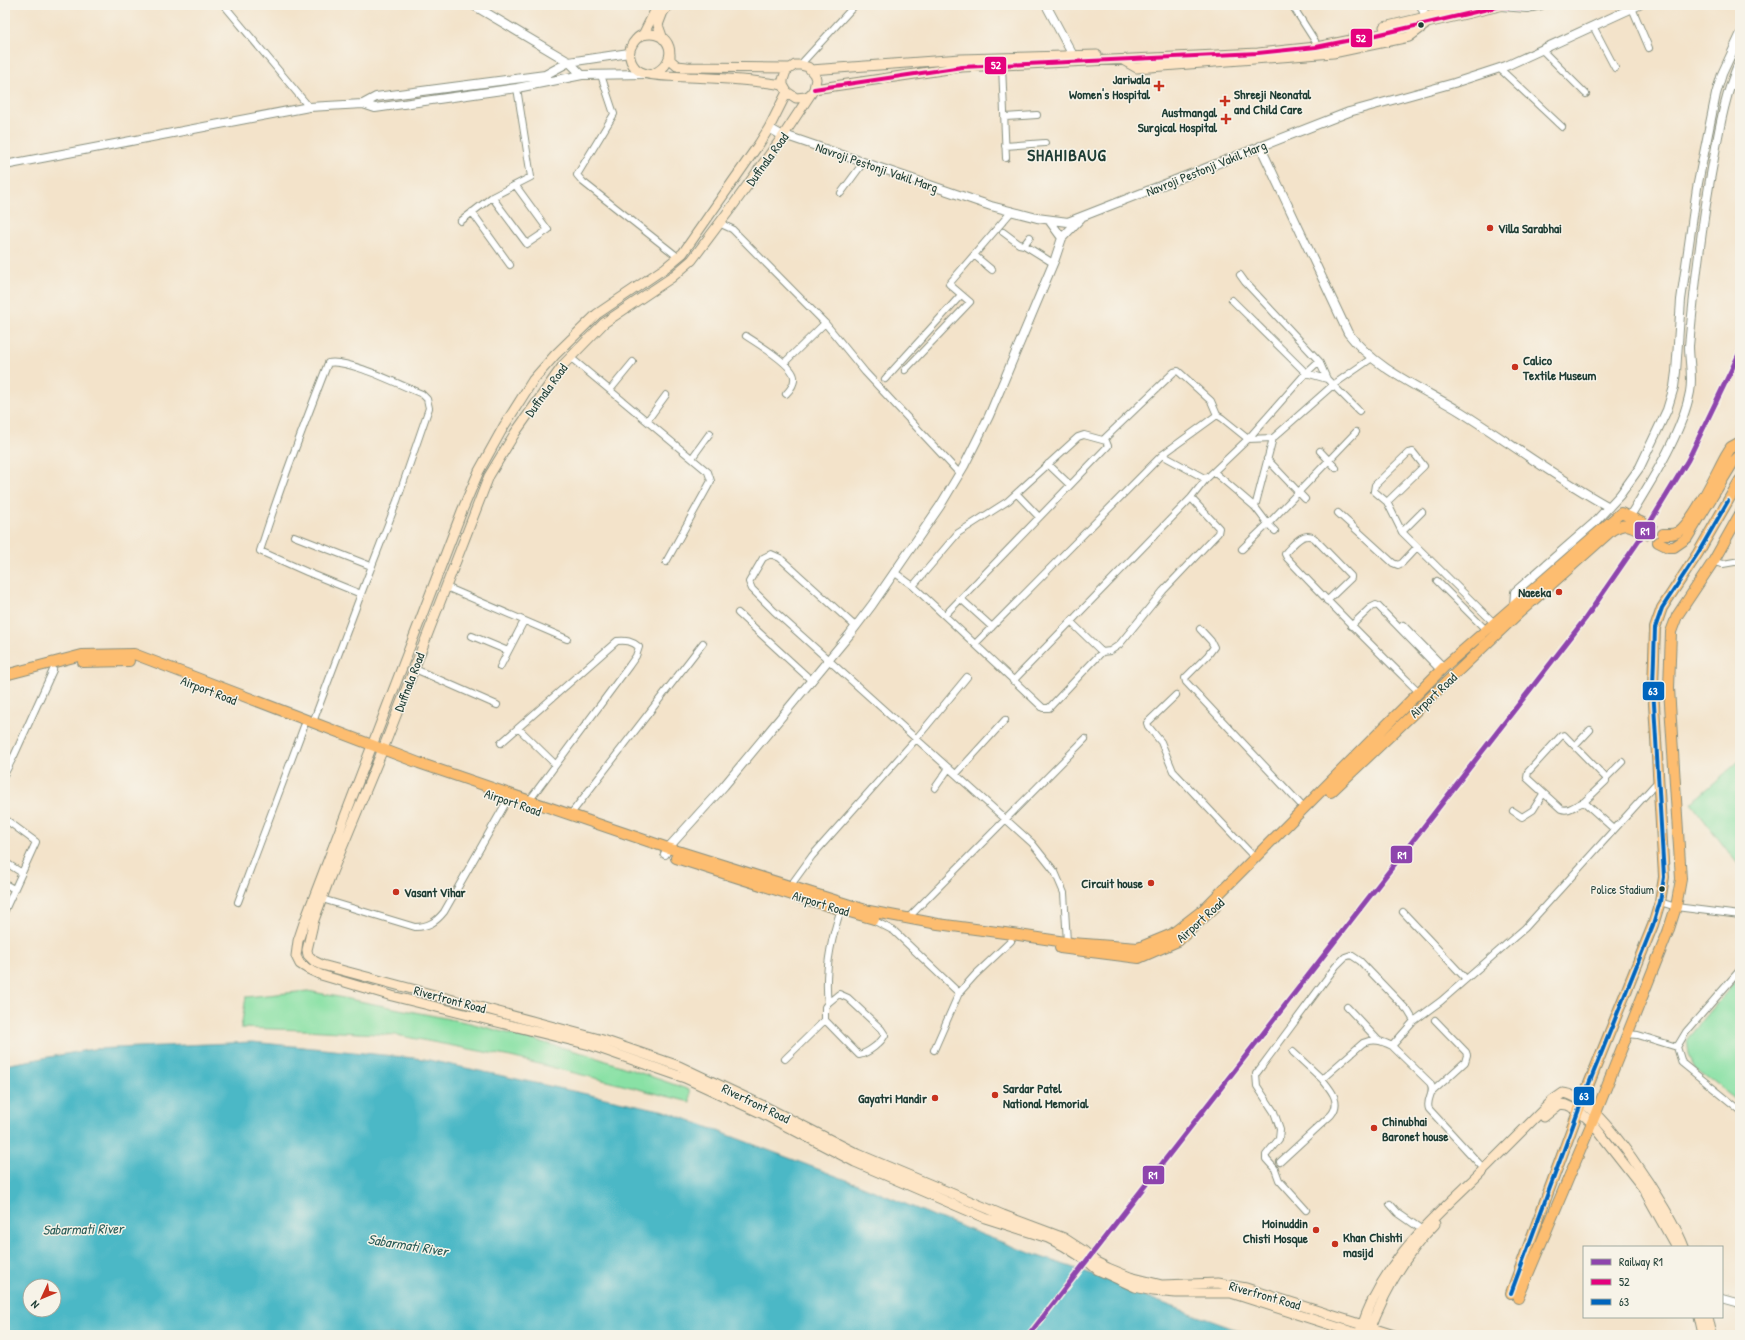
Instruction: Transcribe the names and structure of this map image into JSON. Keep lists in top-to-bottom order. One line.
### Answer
{"streets":{"main road":["Duffnala Road","Airport Road","Riverfront Road"],"street":["Navroji Pestonji Vakil Marg"]},"crossings":[["Duffnala Road","Navroji Pestonji Vakil Marg"],["Duffnala Road","Airport Road"],["Duffnala Road","Riverfront Road"],["Airport Road","Riverfront Road"]],"districts":["SHAHIBAUG"],"water":["Sabarmati River"],"places":{"health":["Jariwala Women's Hospital","Shreeji Neonatal and Child Care","Austmangal Surgical Hospital"],"other":["Villa Sarabhai","Calico Textile Museum","Naeeka","Circuit house","Police Stadium","Vasant Vihar","Sardar Patel National Memorial","Gayatri Mandir","Chinubhai Baronet house","Moinuddin Chisti Mosque","Khan Chishti masijd"]},"lines":["transit line 52","rail line R1","transit line 63"],"legend":["Railway R1","52","63"],"north":"bottom left"}
